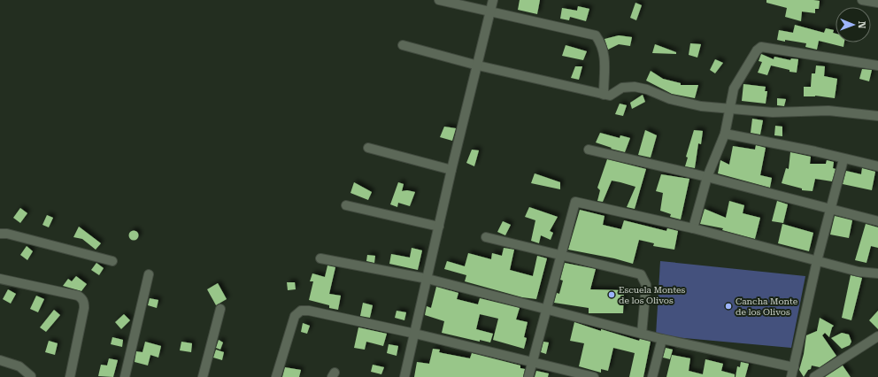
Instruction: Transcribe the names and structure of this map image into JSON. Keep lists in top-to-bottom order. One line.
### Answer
{"places":["Escuela Montes de los Olivos","Cancha Monte de los Olivos"],"north":"right"}
